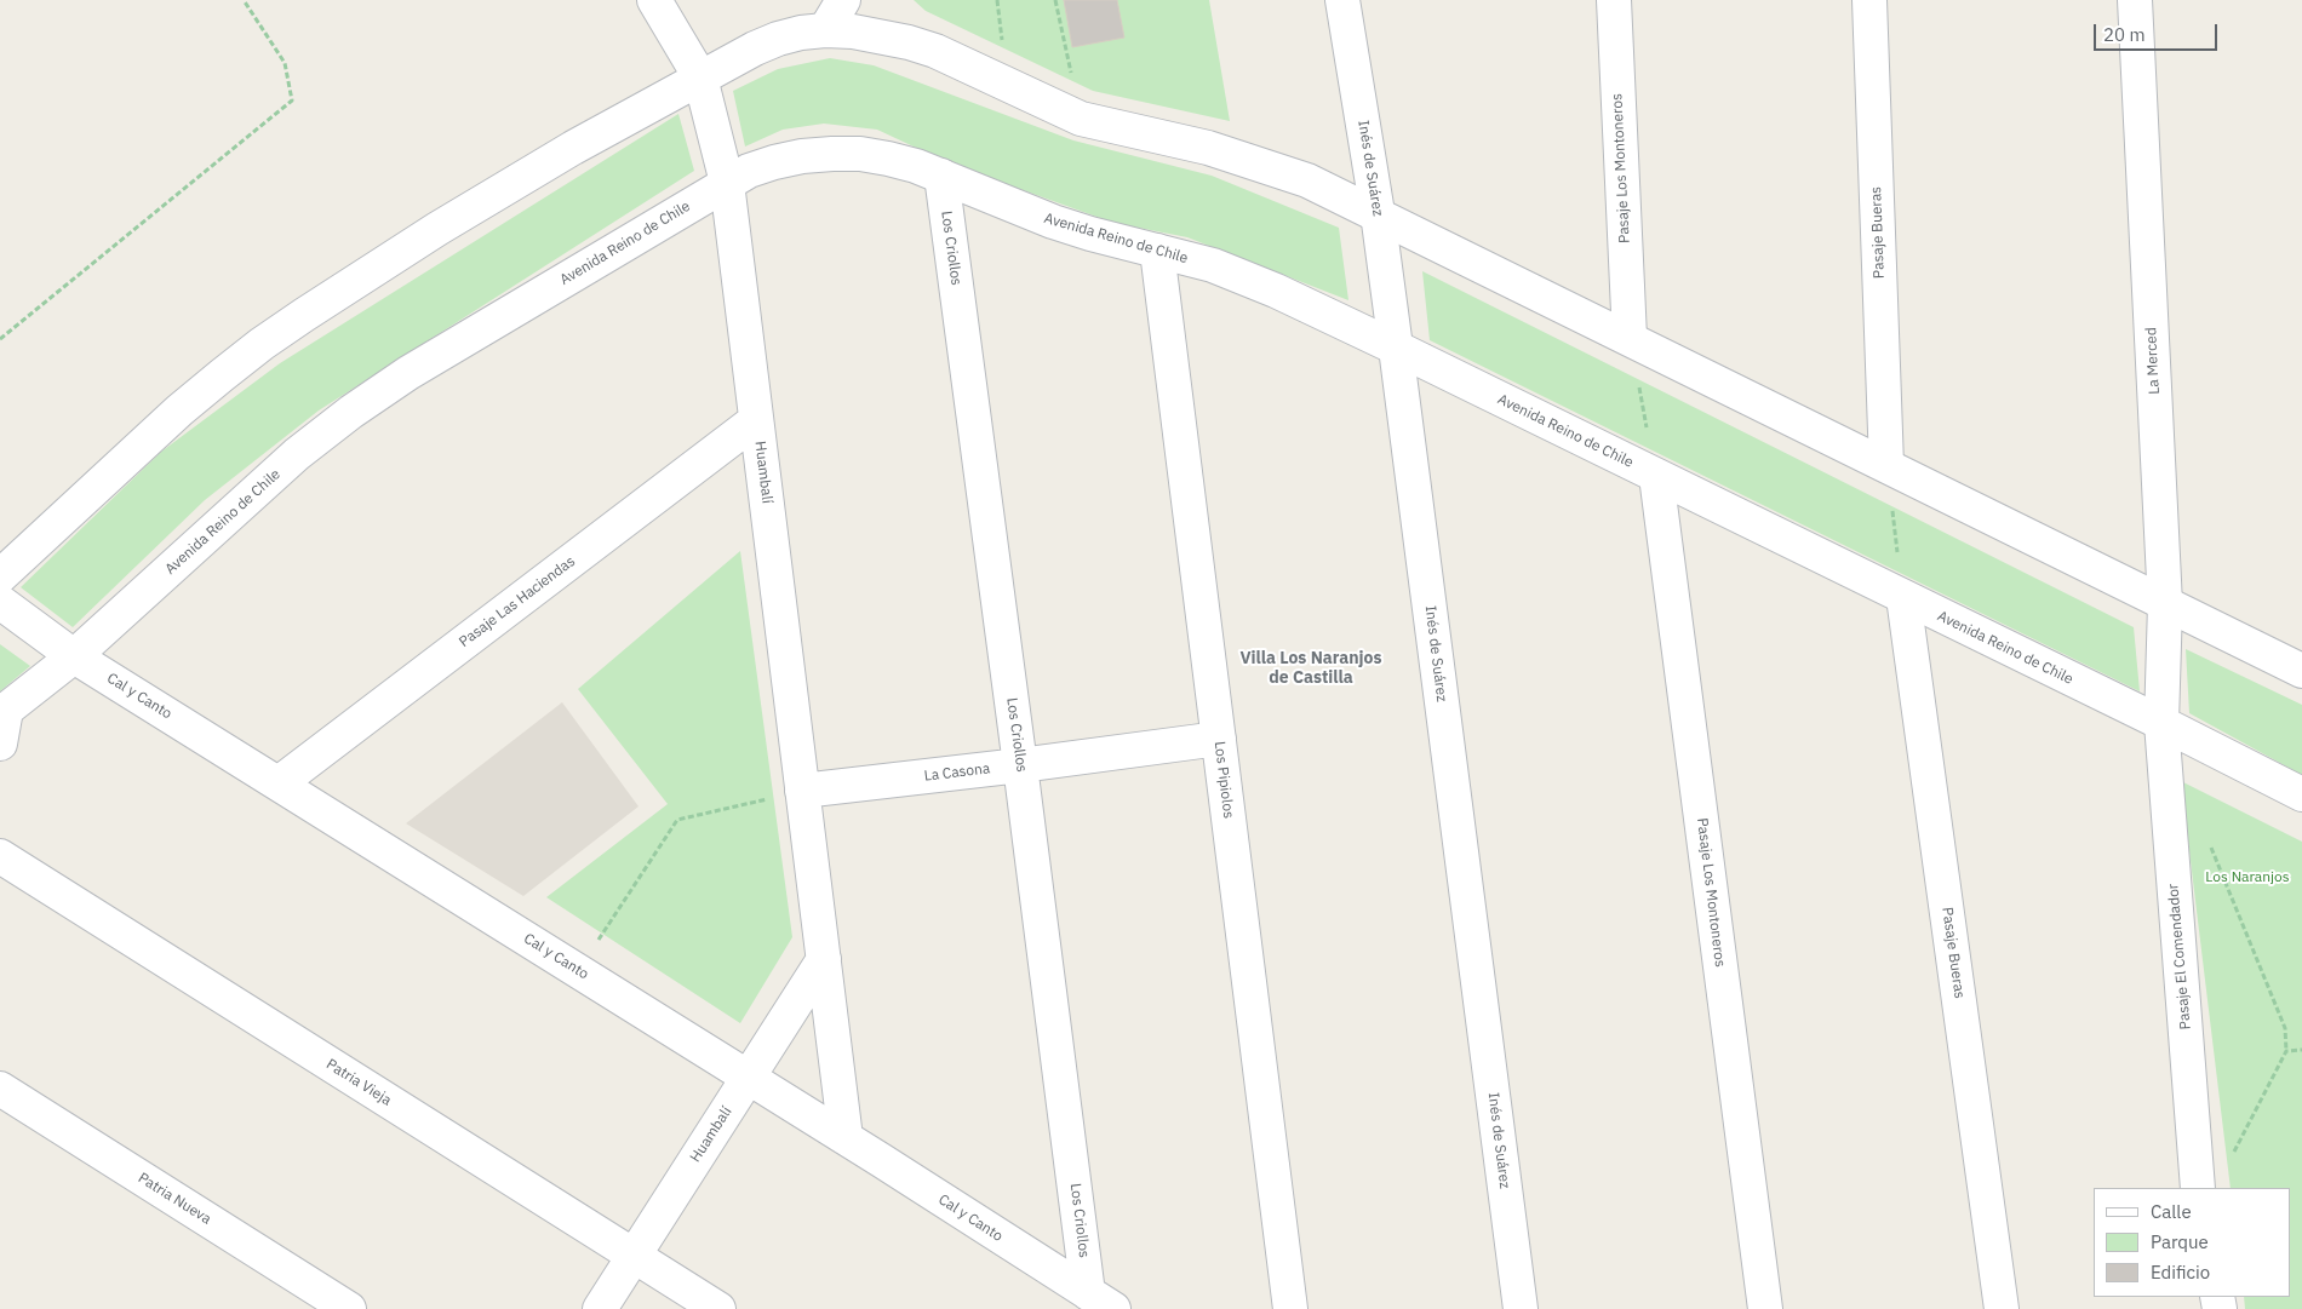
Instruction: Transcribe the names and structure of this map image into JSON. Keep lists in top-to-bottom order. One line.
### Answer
{"streets":{"street":["Inés de Suárez","Pasaje Los Montoneros","Pasaje Bueras","Avenida Reino de Chile","Los Criollos","La Merced","Huambalí","Pasaje Las Haciendas","Cal y Canto","La Casona","Los Pipiolos","Pasaje El Comendador","Patria Vieja","Patria Nueva"]},"crossings":[["Inés de Suárez","Avenida Reino de Chile"],["Pasaje Los Montoneros","Avenida Reino de Chile"],["Pasaje Bueras","Avenida Reino de Chile"],["Avenida Reino de Chile","Los Criollos"],["Avenida Reino de Chile","La Merced"],["Avenida Reino de Chile","Huambalí"],["Avenida Reino de Chile","Cal y Canto"],["Avenida Reino de Chile","Los Pipiolos"],["Avenida Reino de Chile","Pasaje El Comendador"],["Los Criollos","Cal y Canto"],["Los Criollos","La Casona"],["La Merced","Pasaje El Comendador"],["Huambalí","Pasaje Las Haciendas"],["Huambalí","Cal y Canto"],["Huambalí","La Casona"],["Huambalí","Patria Vieja"],["Pasaje Las Haciendas","Cal y Canto"],["La Casona","Los Pipiolos"]],"districts":["Villa Los Naranjos de Castilla"],"parks":["Los Naranjos"],"legend":["Calle","Parque","Edificio"],"scale_bar":"20 m"}
